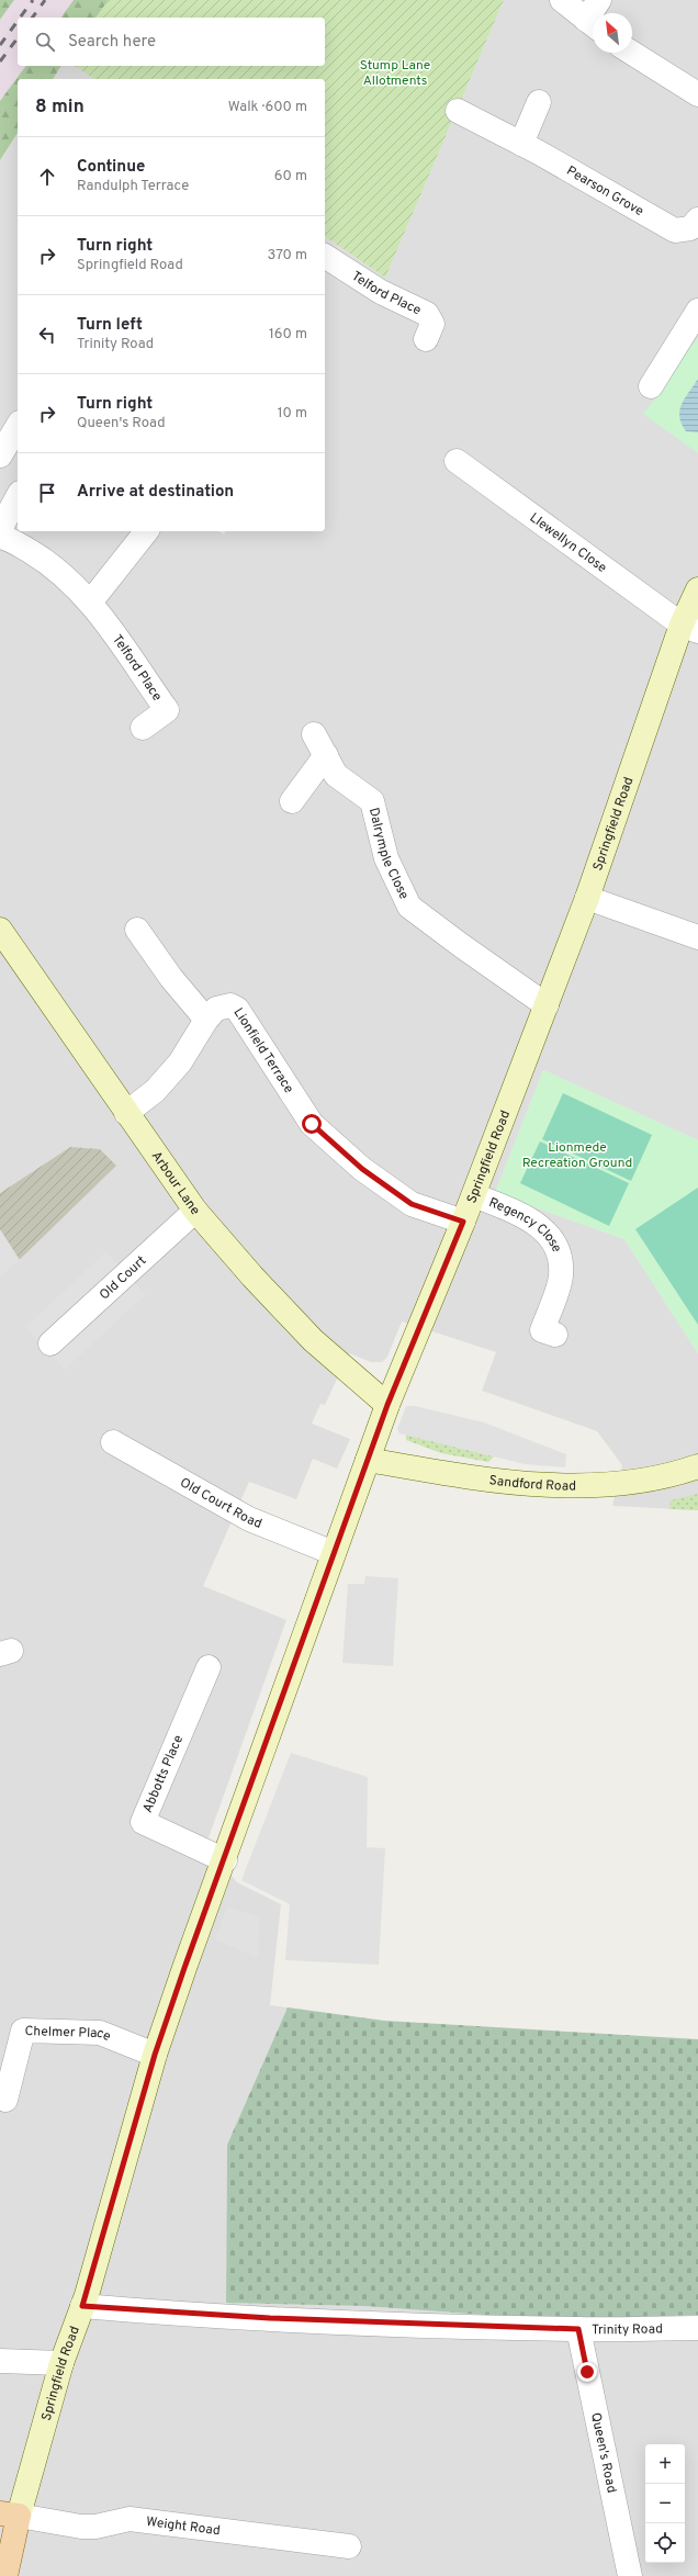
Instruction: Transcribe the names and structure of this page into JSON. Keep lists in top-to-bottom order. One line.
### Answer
{"streets":{"main road":["Springfield Road","Arbour Lane","Sandford Road"],"street":["Pearson Grove","Telford Place","Llewellyn Close","Dalrymple Close","Lionfield Terrace","Regency Close","Old Court","Old Court Road","Abbotts Place","Chelmer Place","Trinity Road","Queen's Road","Weight Road"]},"crossings":[["Llewellyn Close","Springfield Road"],["Springfield Road","Dalrymple Close"],["Springfield Road","Lionfield Terrace"],["Springfield Road","Arbour Lane"],["Springfield Road","Regency Close"],["Springfield Road","Sandford Road"],["Springfield Road","Old Court Road"],["Springfield Road","Abbotts Place"],["Springfield Road","Chelmer Place"],["Springfield Road","Trinity Road"],["Springfield Road","Weight Road"],["Lionfield Terrace","Arbour Lane"],["Arbour Lane","Old Court"],["Trinity Road","Queen's Road"]],"parks":["Stump Lane Allotments","Lionmede Recreation Ground"],"north":"top left","page":{"search":"Search here","heading":["8 min","Walk · 600 m"],"list":[["Continue","Randulph Terrace","60 m"],["Turn right","Springfield Road","370 m"],["Turn left","Trinity Road","160 m"],["Turn right","Queen's Road","10 m"],"Arrive at destination"],"map_buttons":["+","−"]}}
